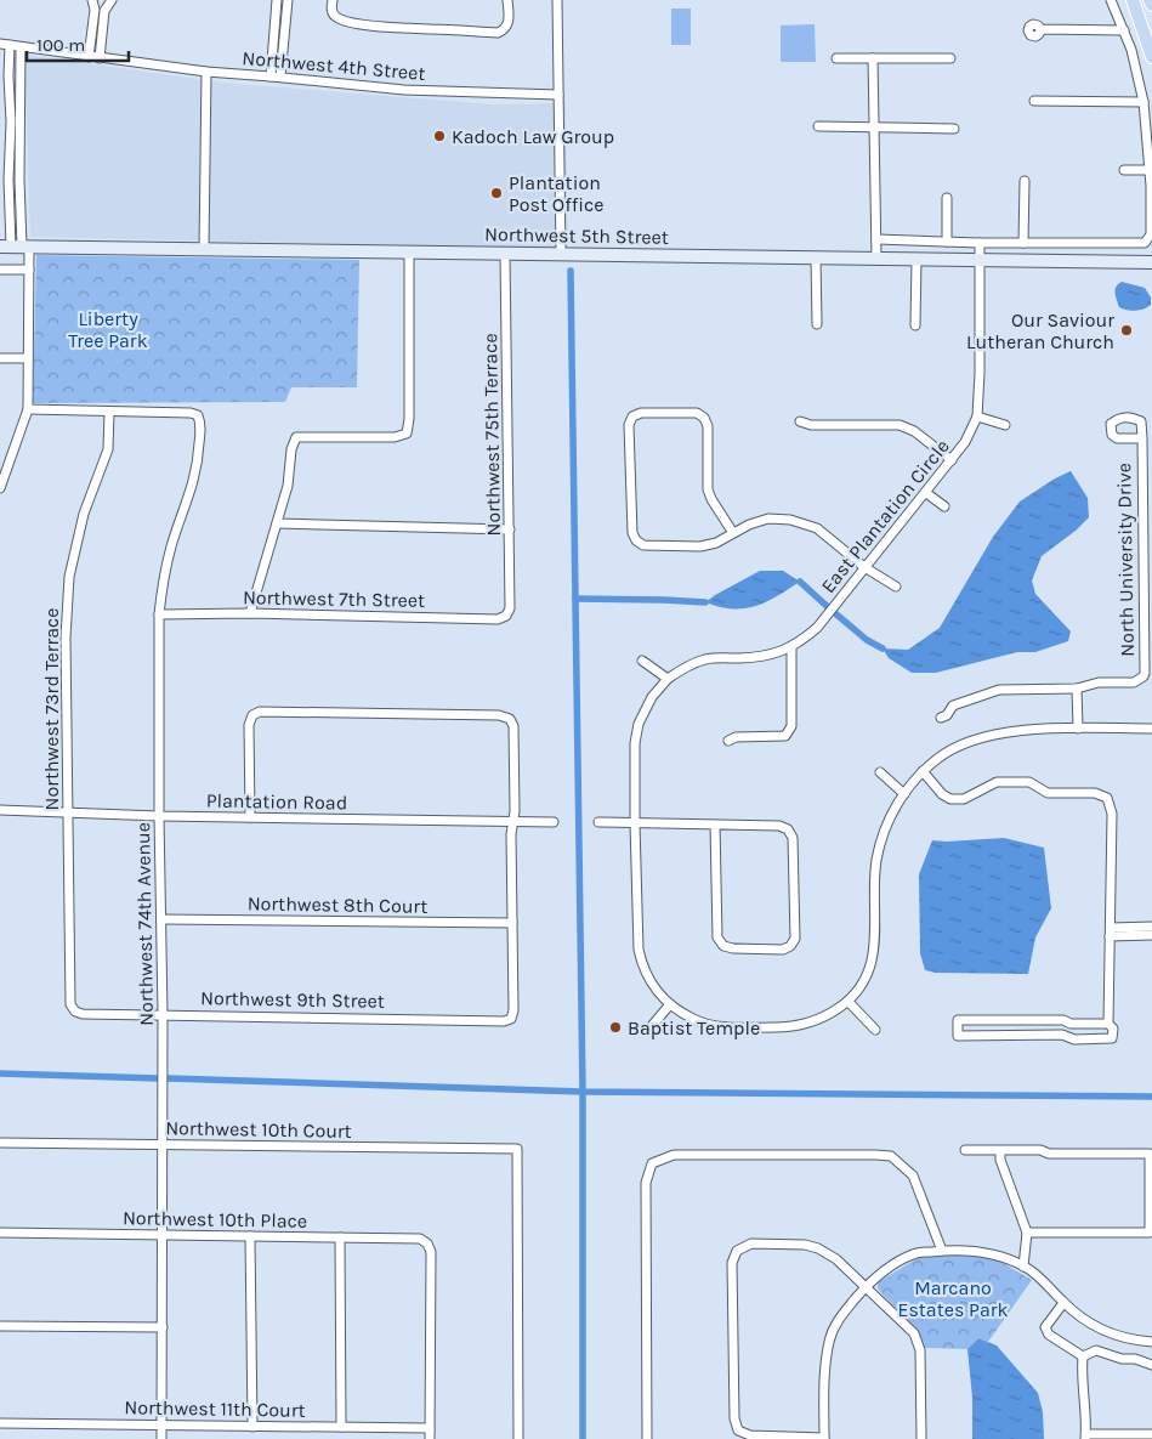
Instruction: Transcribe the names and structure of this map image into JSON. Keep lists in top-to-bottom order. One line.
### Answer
{"streets":{"street":["Northwest 4th Street","Northwest 5th Street","Northwest 75th Terrace","East Plantation Circle","North University Drive","Northwest 7th Street","Northwest 73rd Terrace","Plantation Road","Northwest 8th Court","Northwest 74th Avenue","Northwest 9th Street","Northwest 10th Court","Northwest 10th Place","Northwest 11th Court"]},"crossings":[["Northwest 5th Street","Northwest 75th Terrace"],["Northwest 5th Street","East Plantation Circle"],["Northwest 75th Terrace","Northwest 7th Street"],["Northwest 7th Street","Northwest 74th Avenue"],["Northwest 73rd Terrace","Plantation Road"],["Northwest 73rd Terrace","Northwest 74th Avenue"],["Northwest 73rd Terrace","Northwest 9th Street"],["Plantation Road","Northwest 74th Avenue"],["Northwest 8th Court","Northwest 74th Avenue"],["Northwest 8th Court","Northwest 9th Street"],["Northwest 74th Avenue","Northwest 9th Street"],["Northwest 74th Avenue","Northwest 10th Court"],["Northwest 74th Avenue","Northwest 10th Place"],["Northwest 74th Avenue","Northwest 11th Court"],["Northwest 10th Place","Northwest 11th Court"]],"parks":["Liberty Tree Park","Marcano Estates Park"],"places":["Kadoch Law Group","Plantation Post Office","Our Saviour Lutheran Church","Baptist Temple"],"scale_bar":"100 m"}
